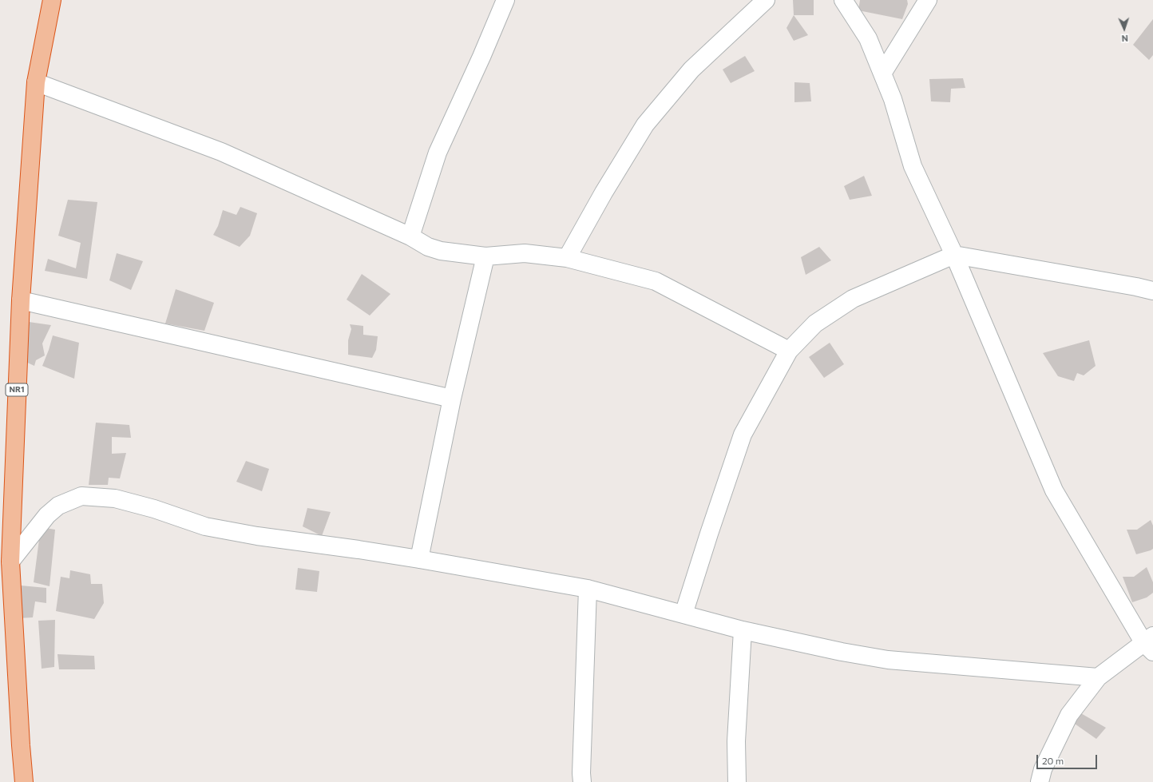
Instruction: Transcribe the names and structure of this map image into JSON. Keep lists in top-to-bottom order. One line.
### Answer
{"streets":{"highway":["NR1"]},"scale_bar":"20 m","north":"bottom"}
